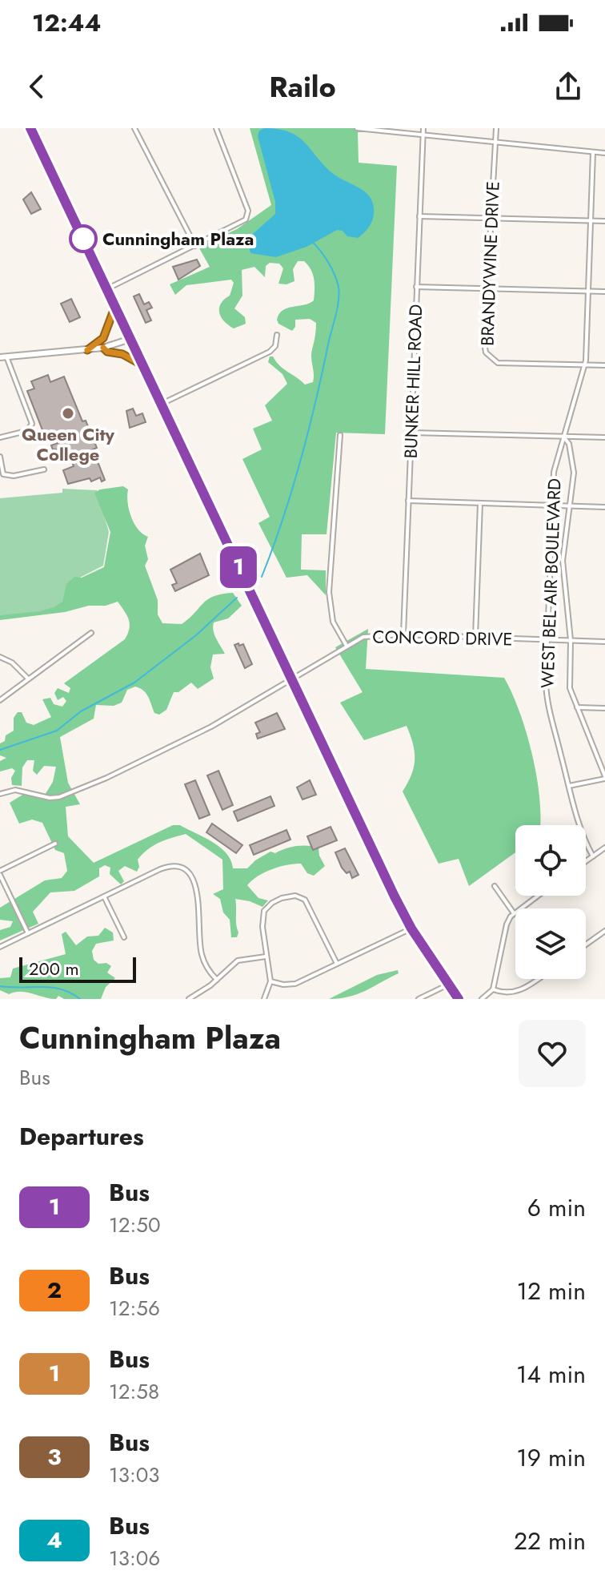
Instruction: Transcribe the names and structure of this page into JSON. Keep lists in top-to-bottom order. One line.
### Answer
{"streets":{"street":["BRANDYWINE DRIVE","BUNKER HILL ROAD","WEST BEL AIR BOULEVARD","CONCORD DRIVE"]},"crossings":[["BRANDYWINE DRIVE","WEST BEL AIR BOULEVARD"],["BUNKER HILL ROAD","CONCORD DRIVE"],["WEST BEL AIR BOULEVARD","CONCORD DRIVE"]],"places":["Cunningham Plaza","Queen City College"],"lines":["bus line 1"],"scale_bar":"200 m","page":{"status":"12:44","header":"Railo","on_map":"1","scale":"200 m","heading":[["Cunningham Plaza","Bus"],"Departures"],"list":[{"mark":"1","name":"Bus","note":"12:50","value":"6 min"},{"mark":"2","name":"Bus","note":"12:56","value":"12 min"},{"mark":"1","name":"Bus","note":"12:58","value":"14 min"},{"mark":"3","name":"Bus","note":"13:03","value":"19 min"},{"mark":"4","name":"Bus","note":"13:06","value":"22 min"}]}}
